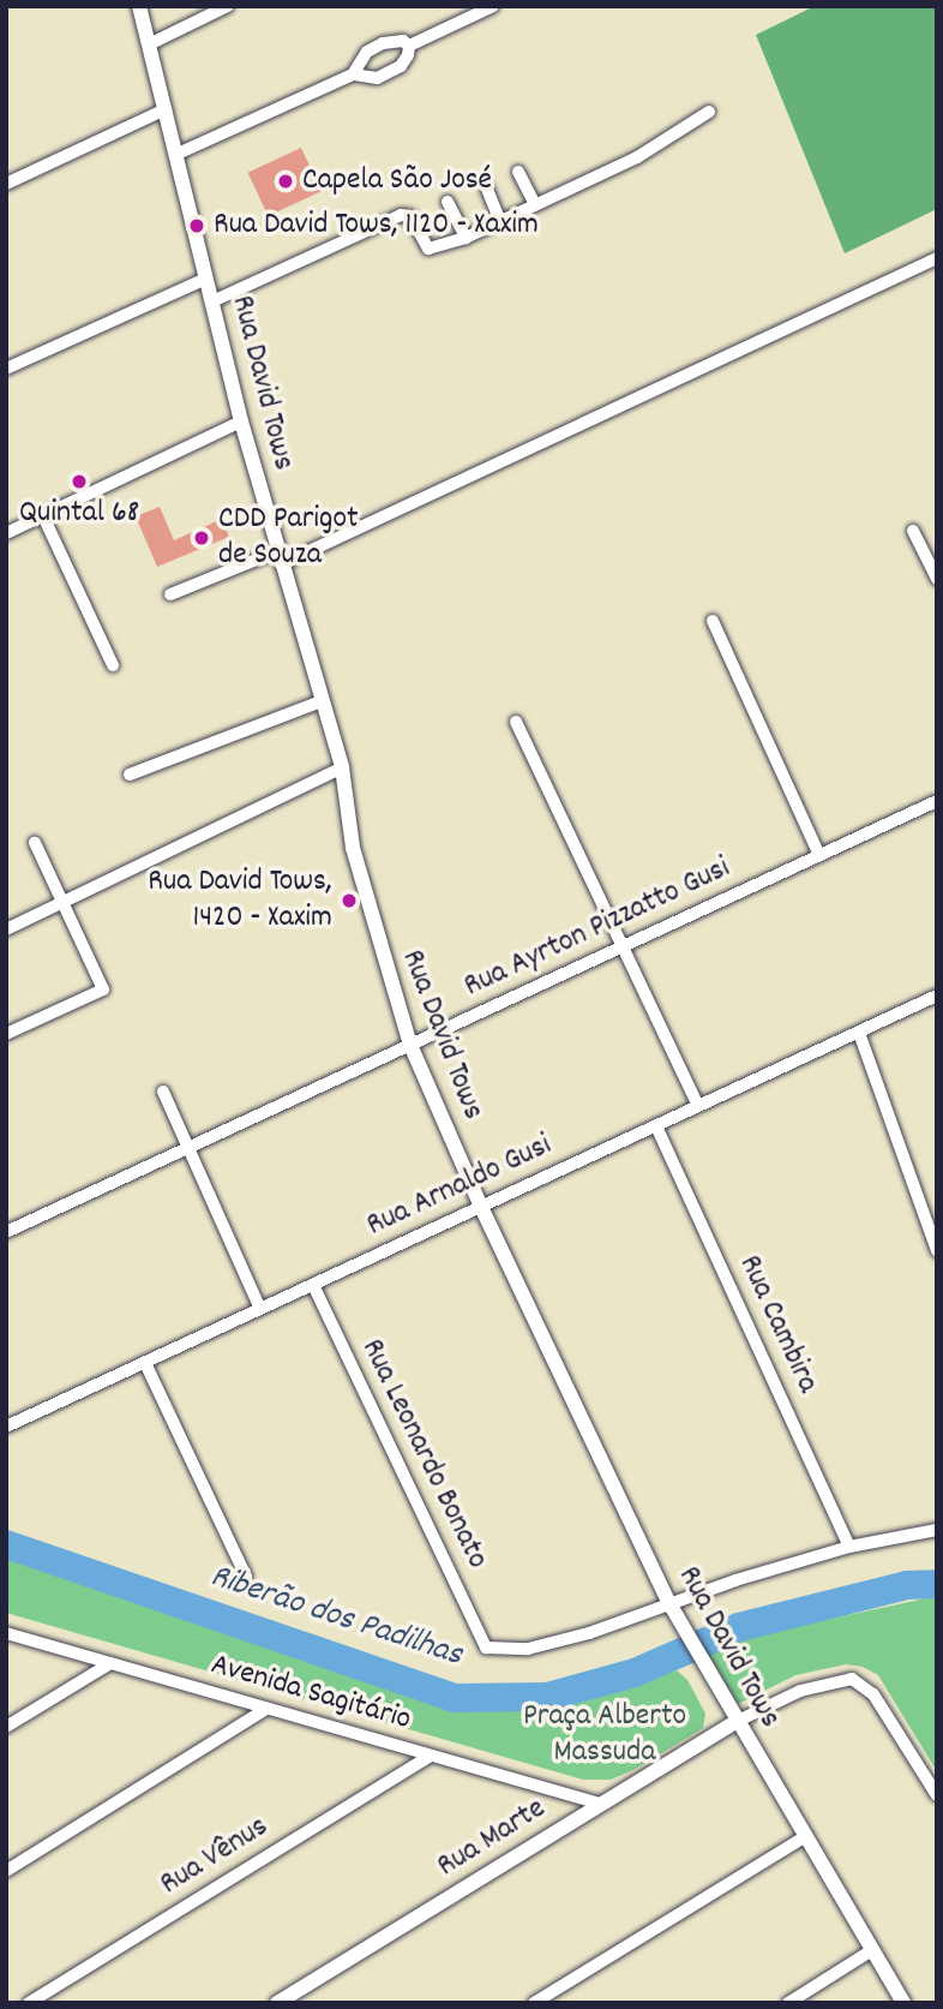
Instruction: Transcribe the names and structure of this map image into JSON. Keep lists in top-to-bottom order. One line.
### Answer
{"streets":{"street":["Rua David Tows","Rua Ayrton Pizzatto Gusi","Rua Arnaldo Gusi","Rua Cambira","Rua Leonardo Bonato","Avenida Sagitário","Rua Marte","Rua Vênus"]},"crossings":[["Rua David Tows","Rua Ayrton Pizzatto Gusi"],["Rua David Tows","Rua Arnaldo Gusi"],["Rua David Tows","Rua Leonardo Bonato"],["Rua David Tows","Rua Marte"],["Rua Arnaldo Gusi","Rua Cambira"],["Rua Arnaldo Gusi","Rua Leonardo Bonato"],["Avenida Sagitário","Rua Marte"],["Avenida Sagitário","Rua Vênus"]],"water":["Riberão dos Padilhas"],"parks":["Praça Alberto Massuda"],"places":["Capela São José","Rua David Tows, 1120 - Xaxim","Quintal 68","CDD Parigot de Souza","Rua David Tows, 1420 - Xaxim"]}
